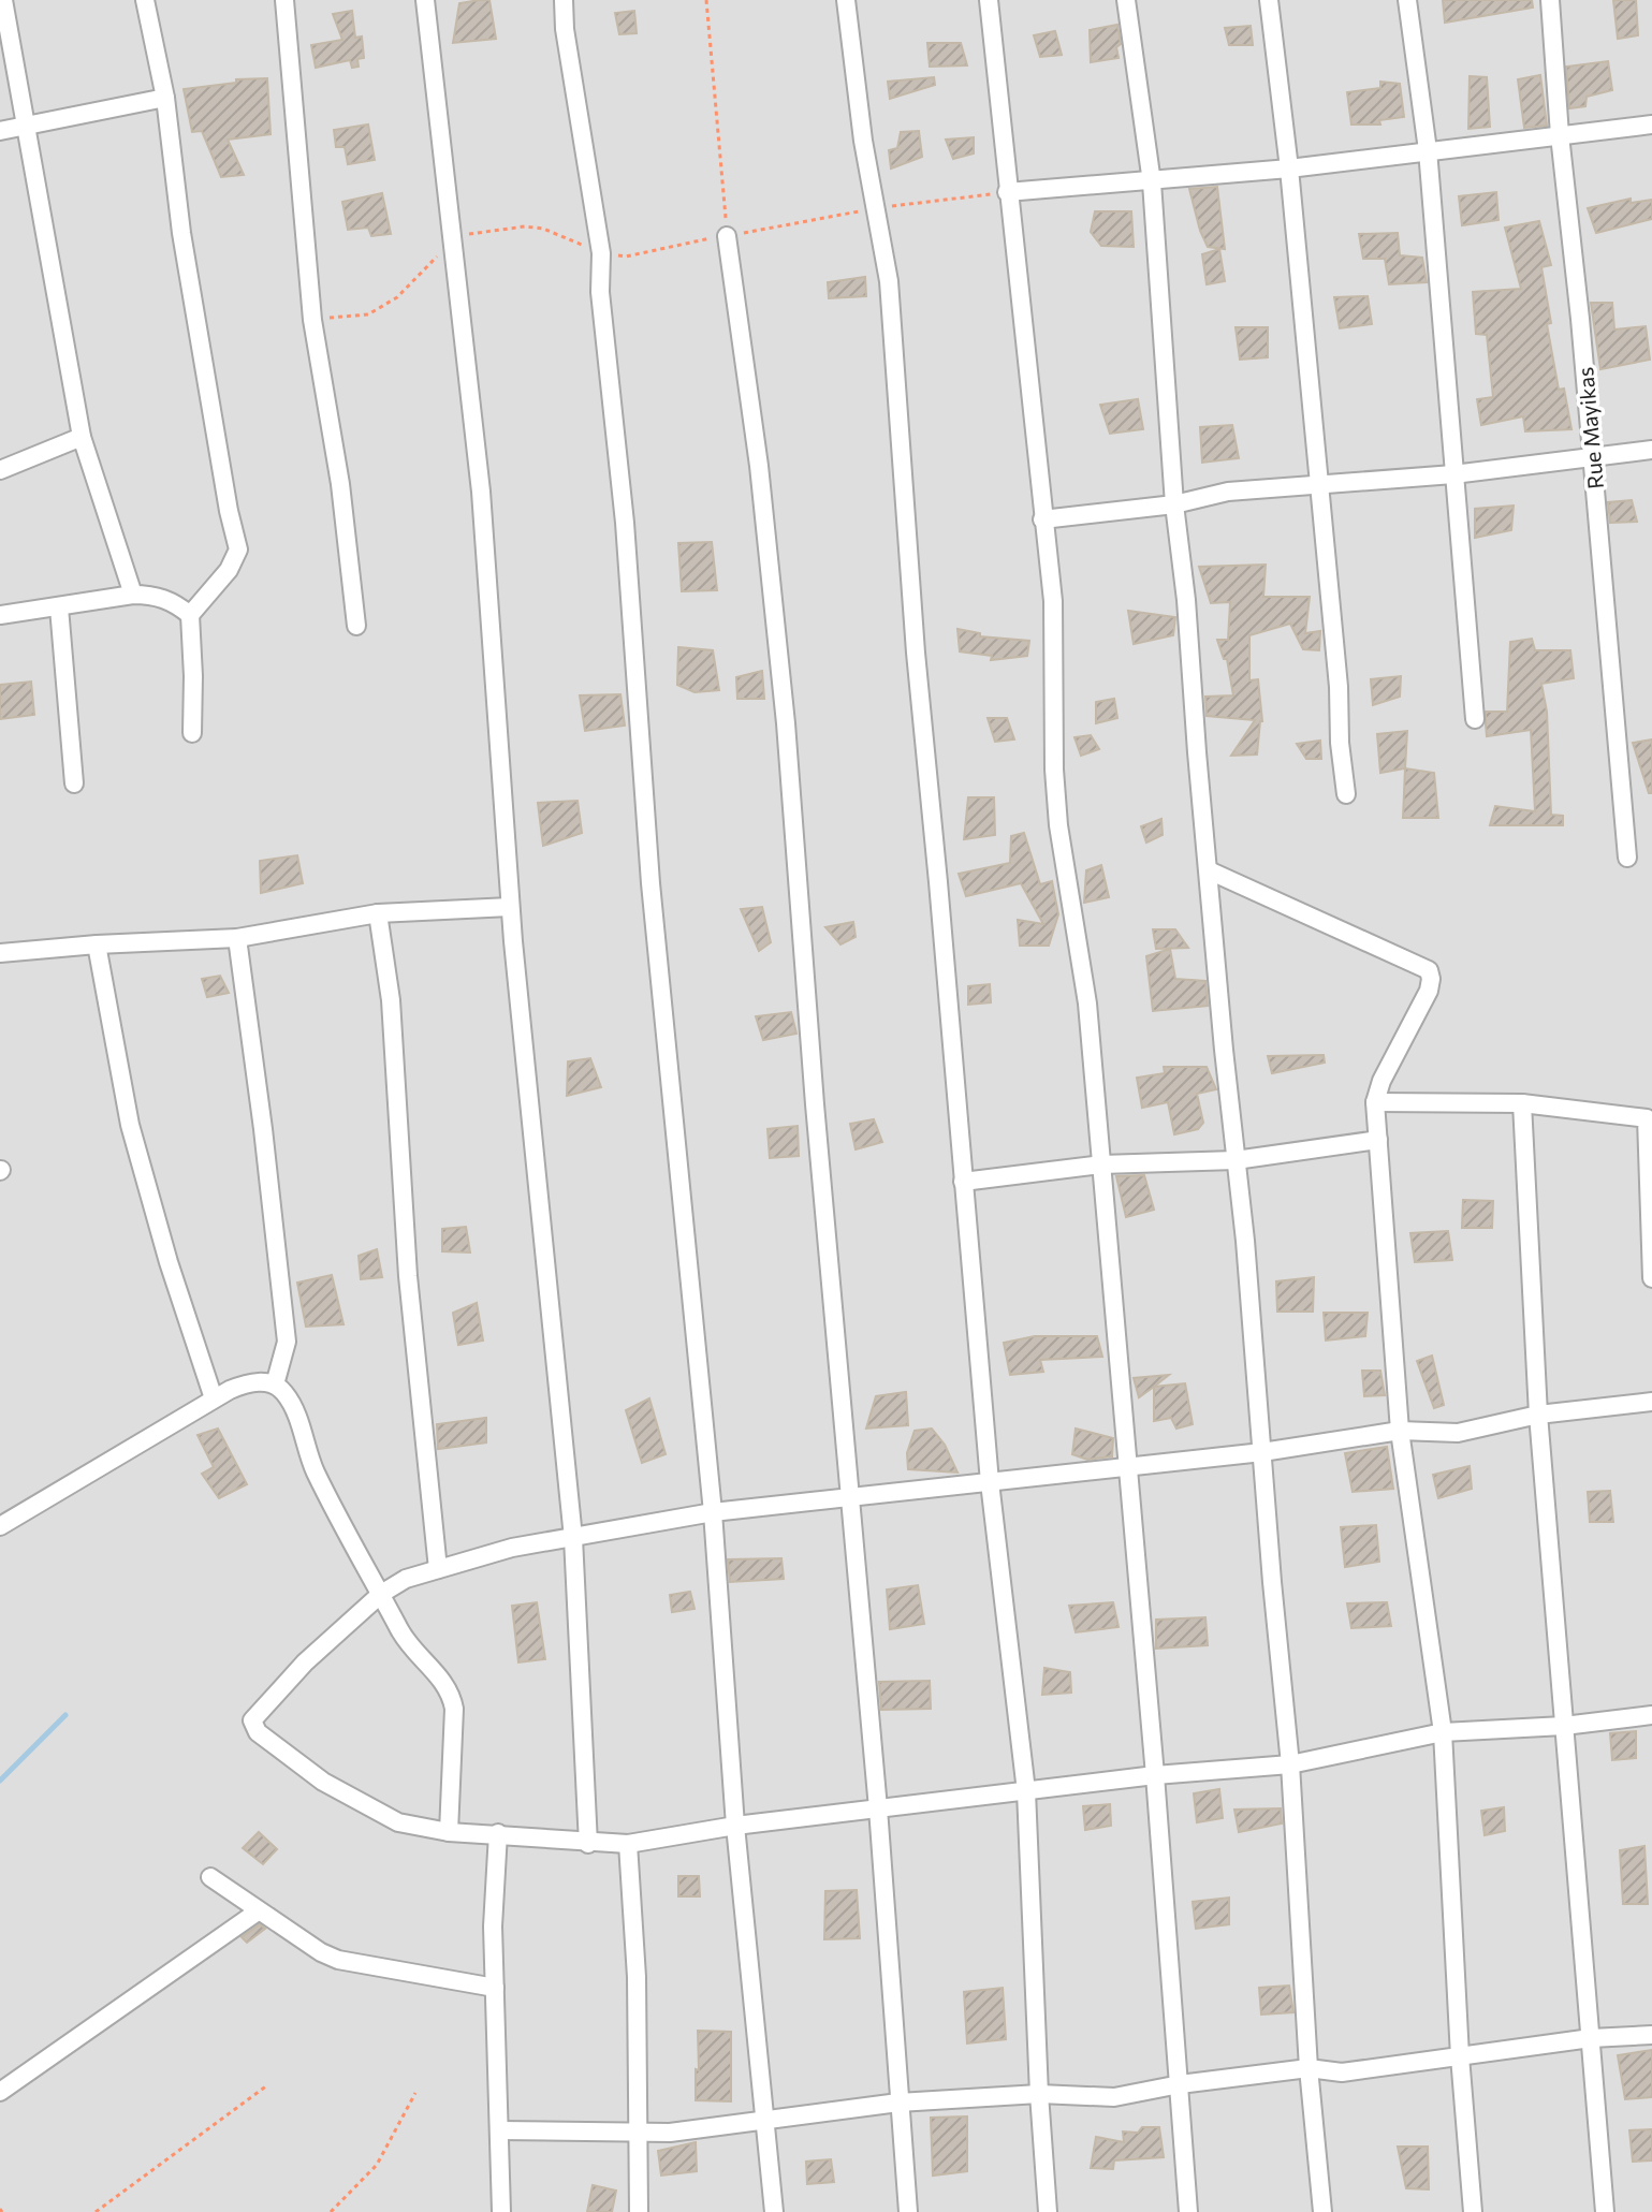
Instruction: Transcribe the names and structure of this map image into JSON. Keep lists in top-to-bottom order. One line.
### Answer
{"streets":{"street":["Rue Mayikas"]}}
